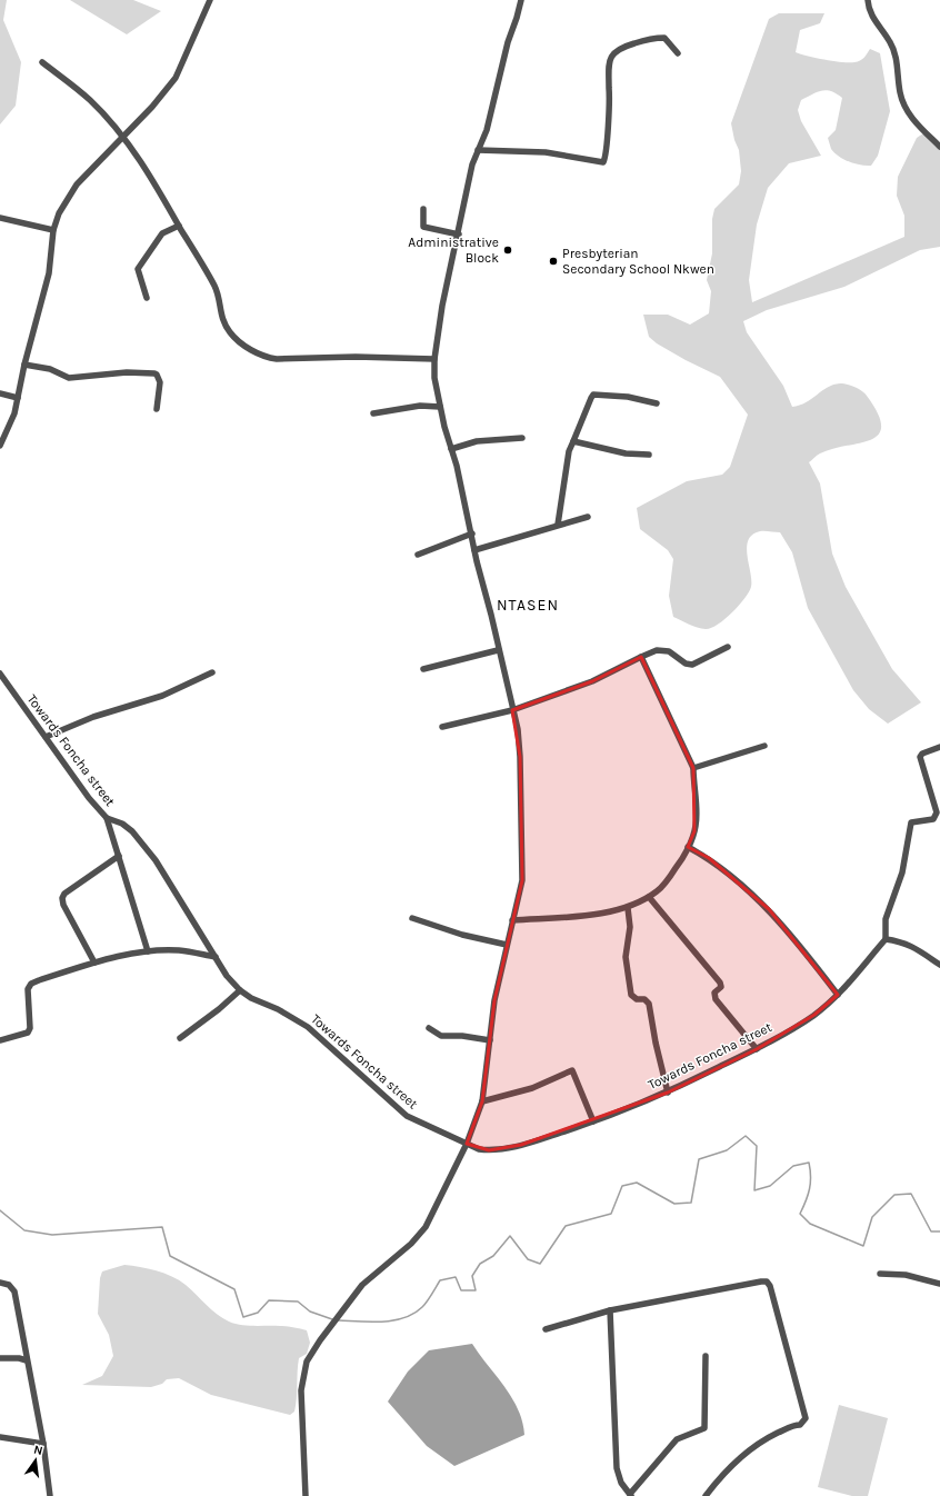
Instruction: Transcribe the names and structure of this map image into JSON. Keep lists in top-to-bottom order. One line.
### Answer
{"streets":{"street":["Towards Foncha street"]},"districts":["NTASEN"],"places":["Administrative Block","Presbyterian Secondary School Nkwen"],"north":"top"}
